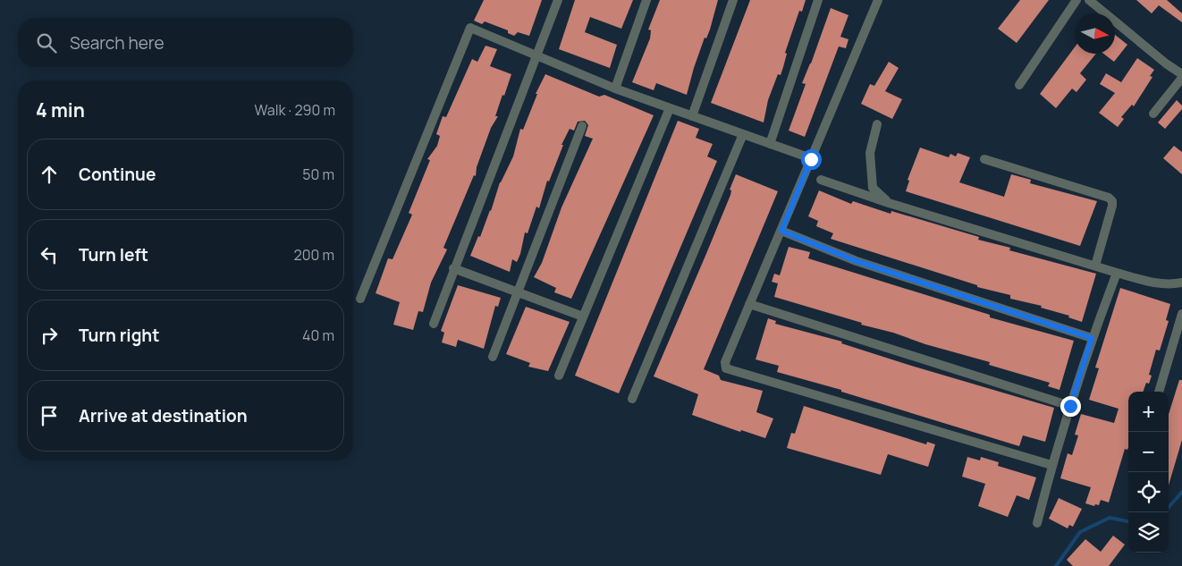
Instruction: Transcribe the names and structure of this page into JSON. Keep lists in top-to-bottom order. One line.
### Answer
{"north":"right","page":{"search":"Search here","heading":["4 min","Walk · 290 m"],"list":[["Continue","50 m"],["Turn left","200 m"],["Turn right","40 m"],"Arrive at destination"],"map_buttons":["+","−"]}}
